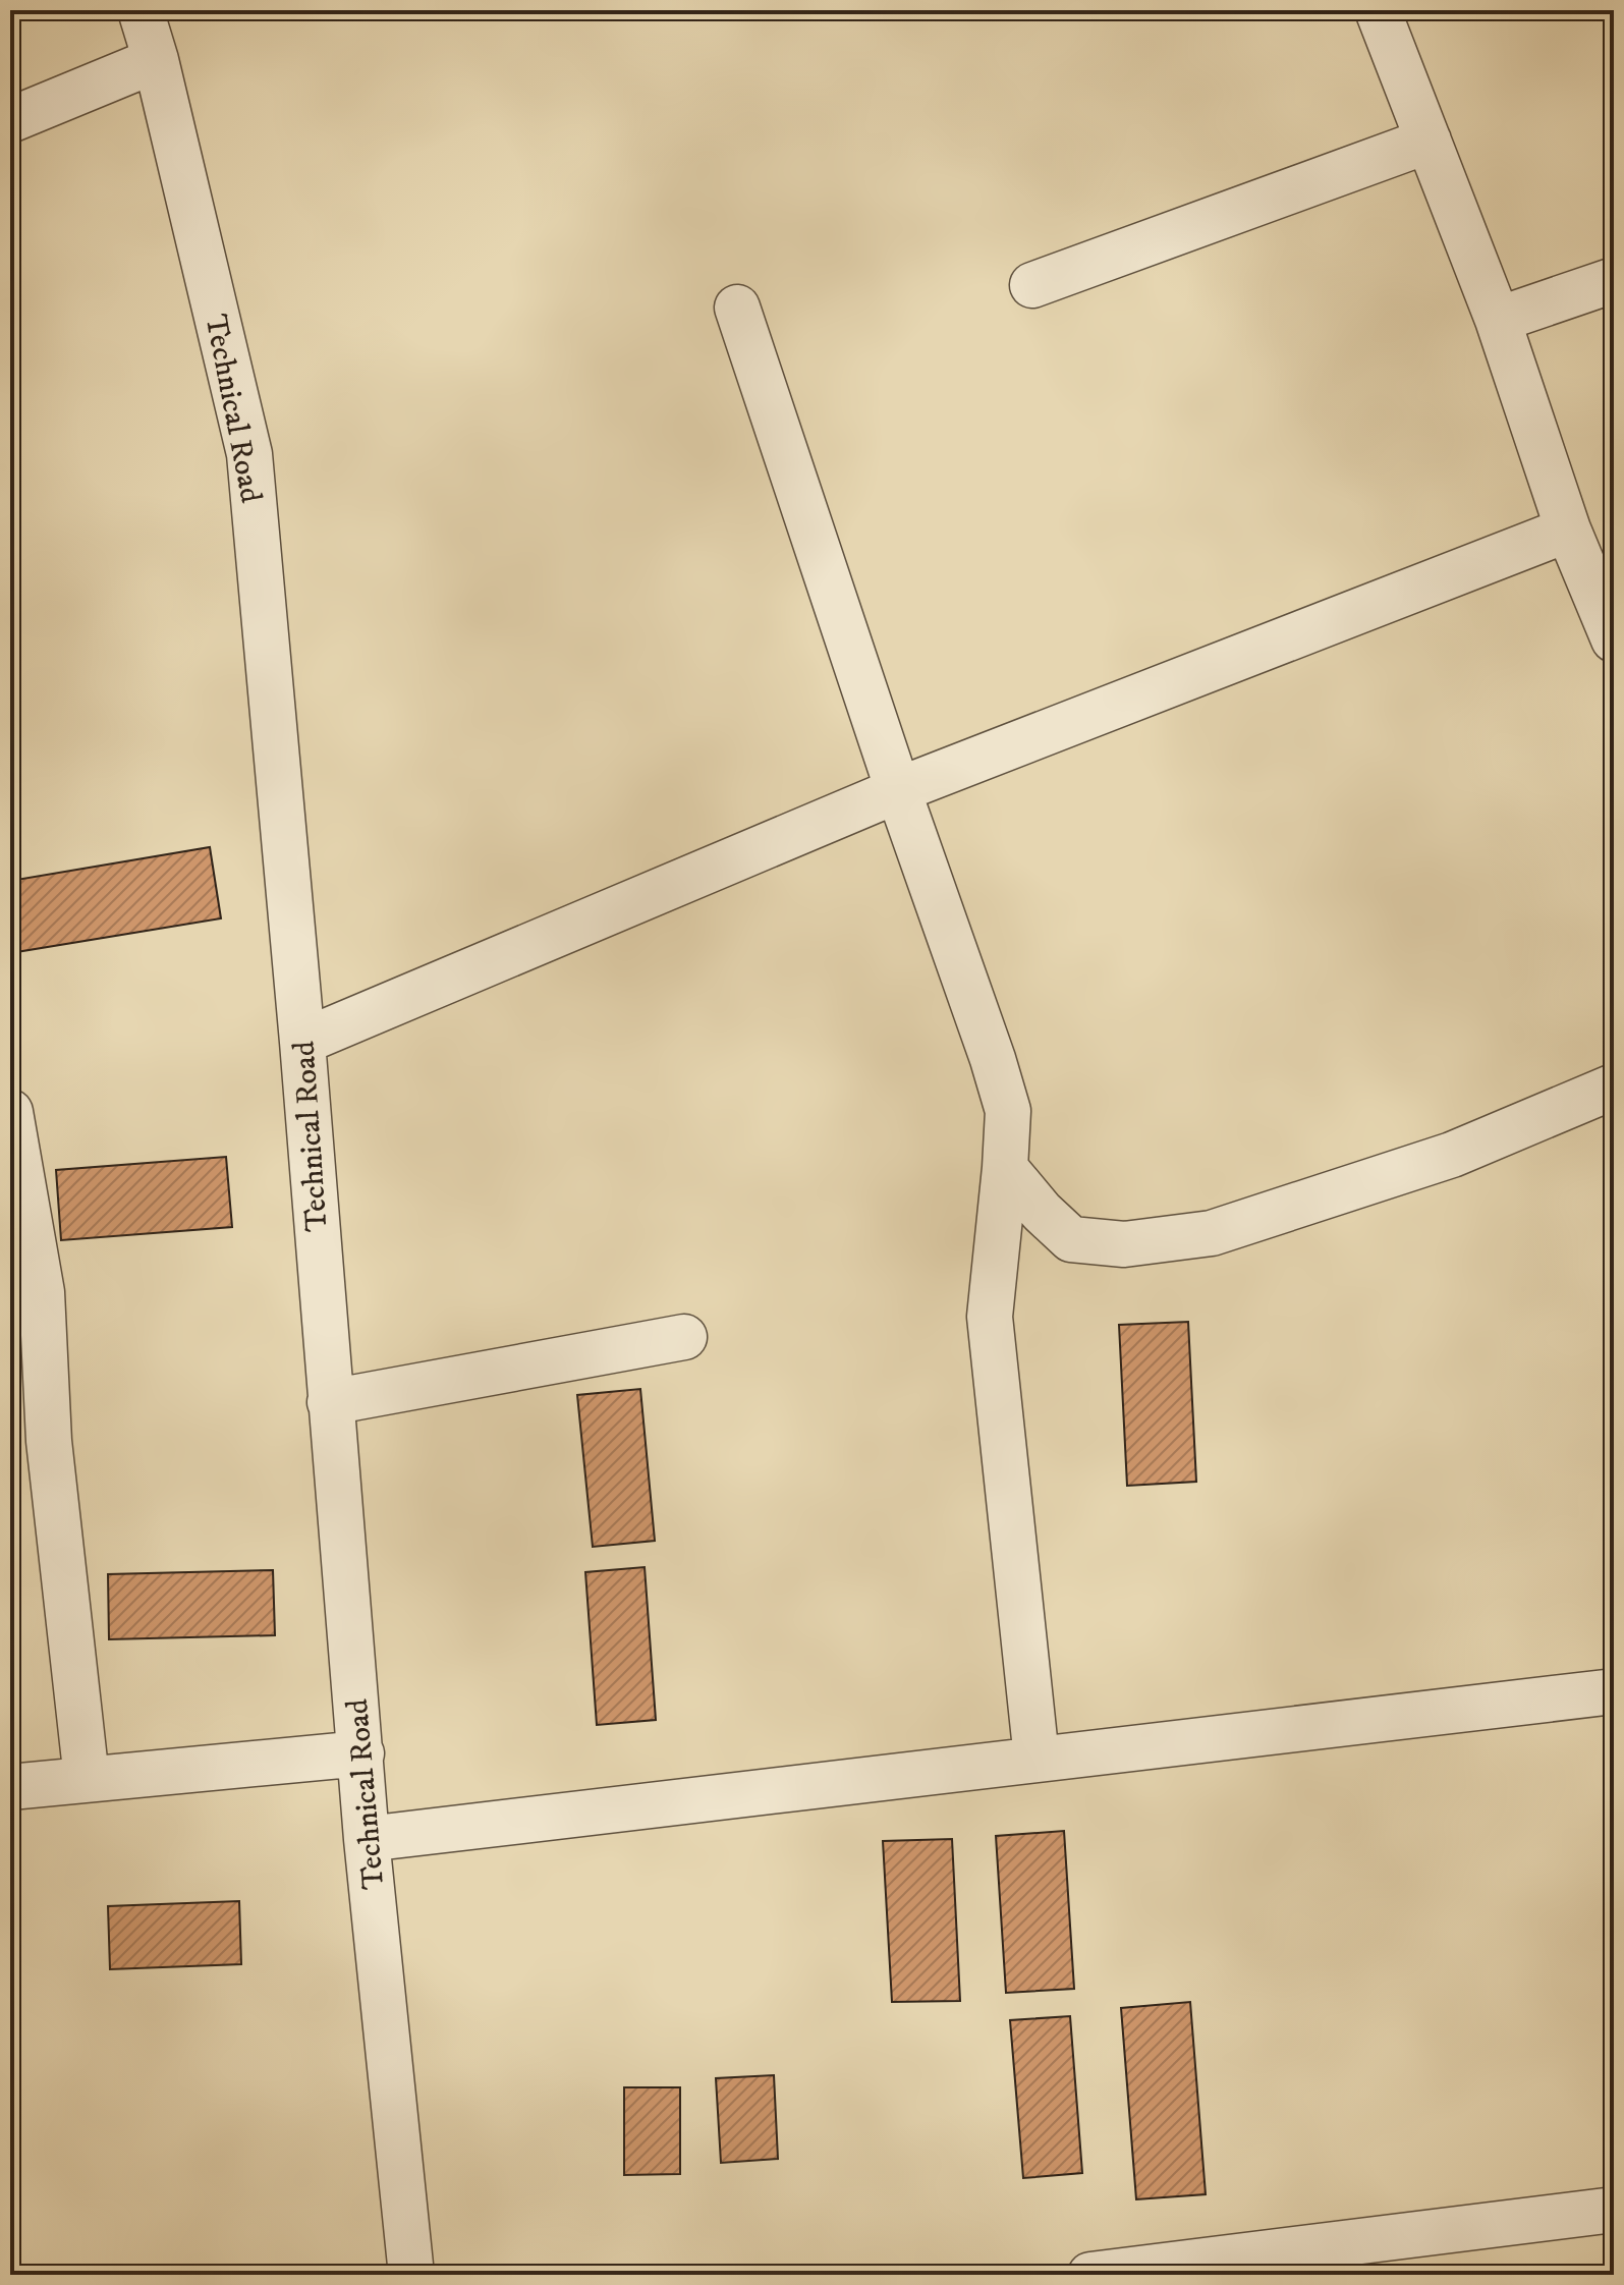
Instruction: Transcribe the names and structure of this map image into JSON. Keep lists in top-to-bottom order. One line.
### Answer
{"streets":{"street":["Technical Road"]}}
